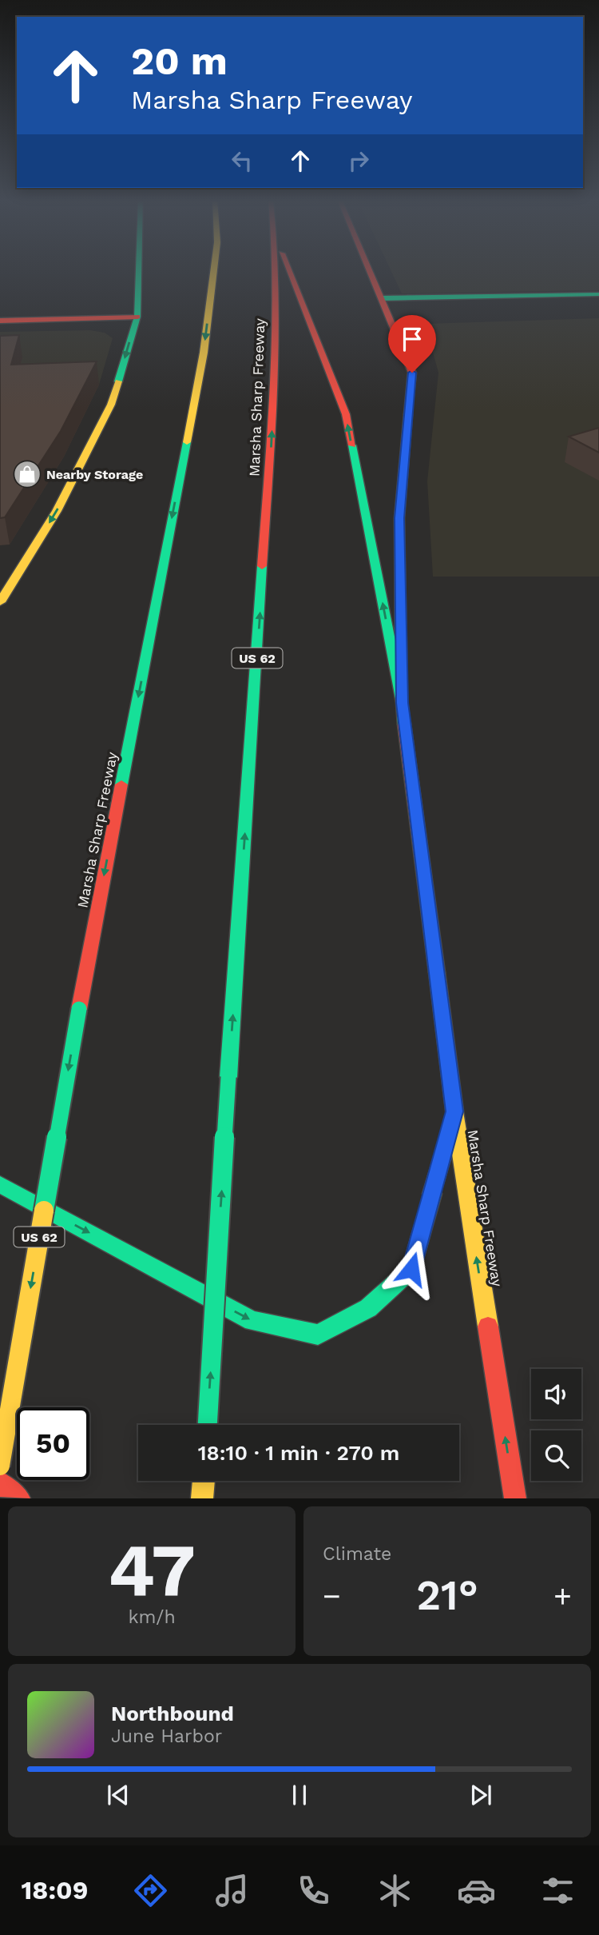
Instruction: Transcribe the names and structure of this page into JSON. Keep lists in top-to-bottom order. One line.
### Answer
{"streets":{"main road":["Marsha Sharp Freeway","US 62"]},"places":{"shop":["Nearby Storage"]},"page":{"turn":["20 m","Marsha Sharp Freeway"],"limit":"50","trip":"18:10 · 1 min · 270 m","tile":[["47","km/h"],"Climate"],"heat":["−","21°","+"],"song":["Northbound","June Harbor"],"tabs":"18:09"}}
